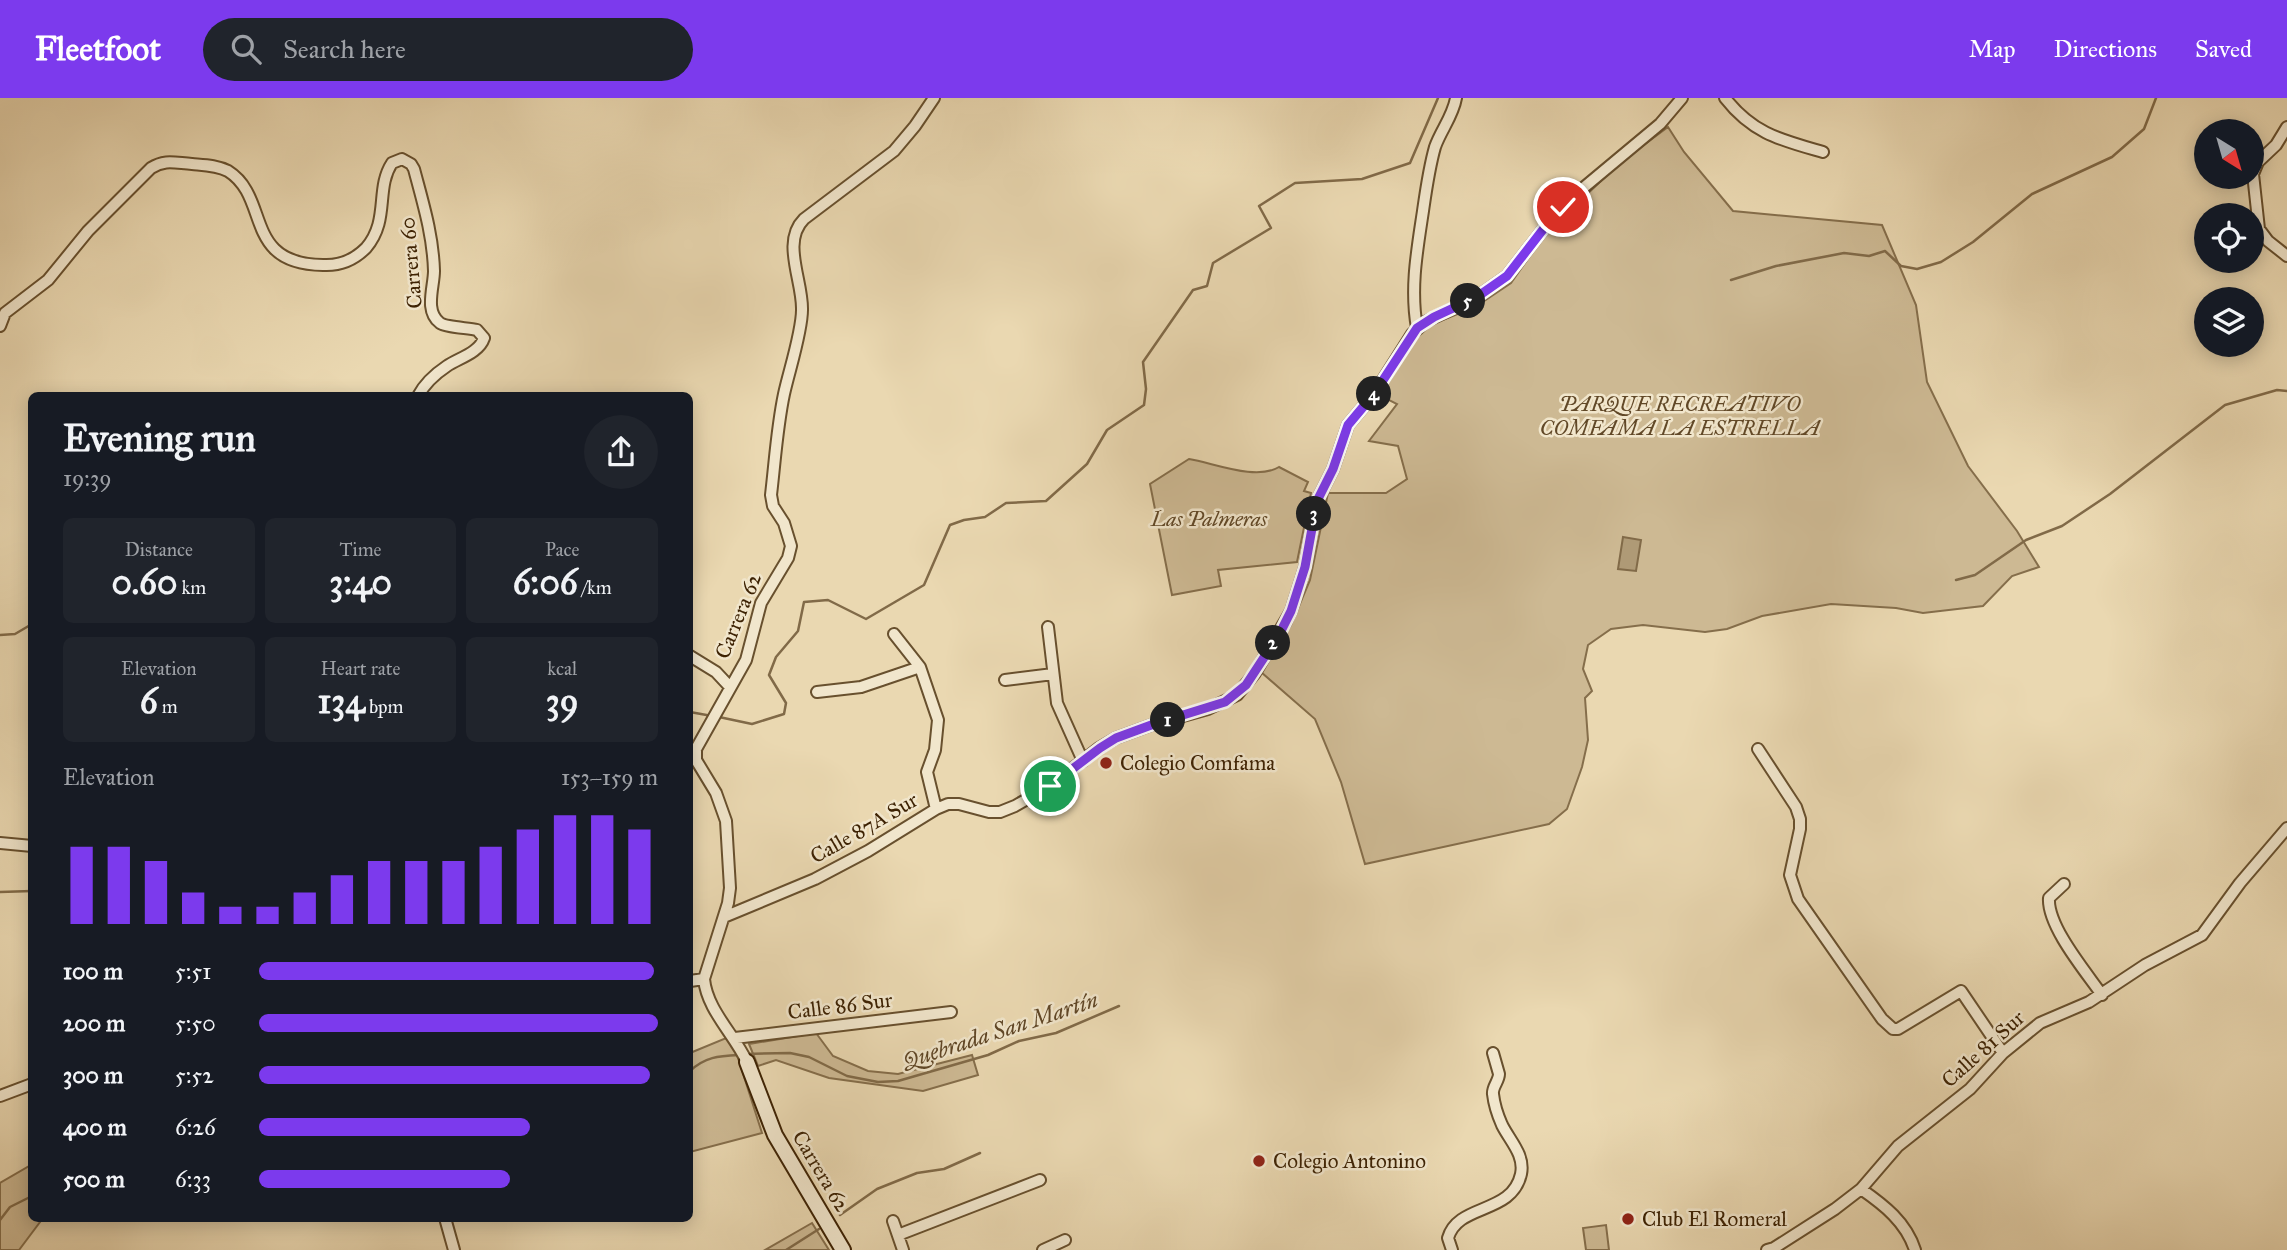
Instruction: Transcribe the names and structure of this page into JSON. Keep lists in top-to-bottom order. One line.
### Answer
{"streets":{"street":["Carrera 60","Carrera 62","Calle 87A Sur","Calle 86 Sur","Calle 81 Sur"]},"crossings":[["Carrera 62","Calle 87A Sur"],["Carrera 62","Calle 86 Sur"]],"water":["Quebrada San Martín"],"parks":["PARQUE RECREATIVO COMFAMA LA ESTRELLA","Las Palmeras"],"places":["Colegio Comfama","Colegio Antonino","Club El Romeral"],"north":"bottom right","page":{"header":"Fleetfoot","search":"Search here","nav":["Map","Directions","Saved"],"pins":["5","4","3","2","1"],"heading":["Evening run","19:39"],"stats":[["Distance","0.60 km"],["Time","3:40"],["Pace","6:06 /km"],["Elevation","6 m"],["Heart rate","134 bpm"],["kcal","39"]],"chart":["Elevation","153–159 m"],"list":[{"name":"100 m","note":"5:51"},{"name":"200 m","note":"5:50"},{"name":"300 m","note":"5:52"},{"name":"400 m","note":"6:26"},{"name":"500 m","note":"6:33"}]}}
